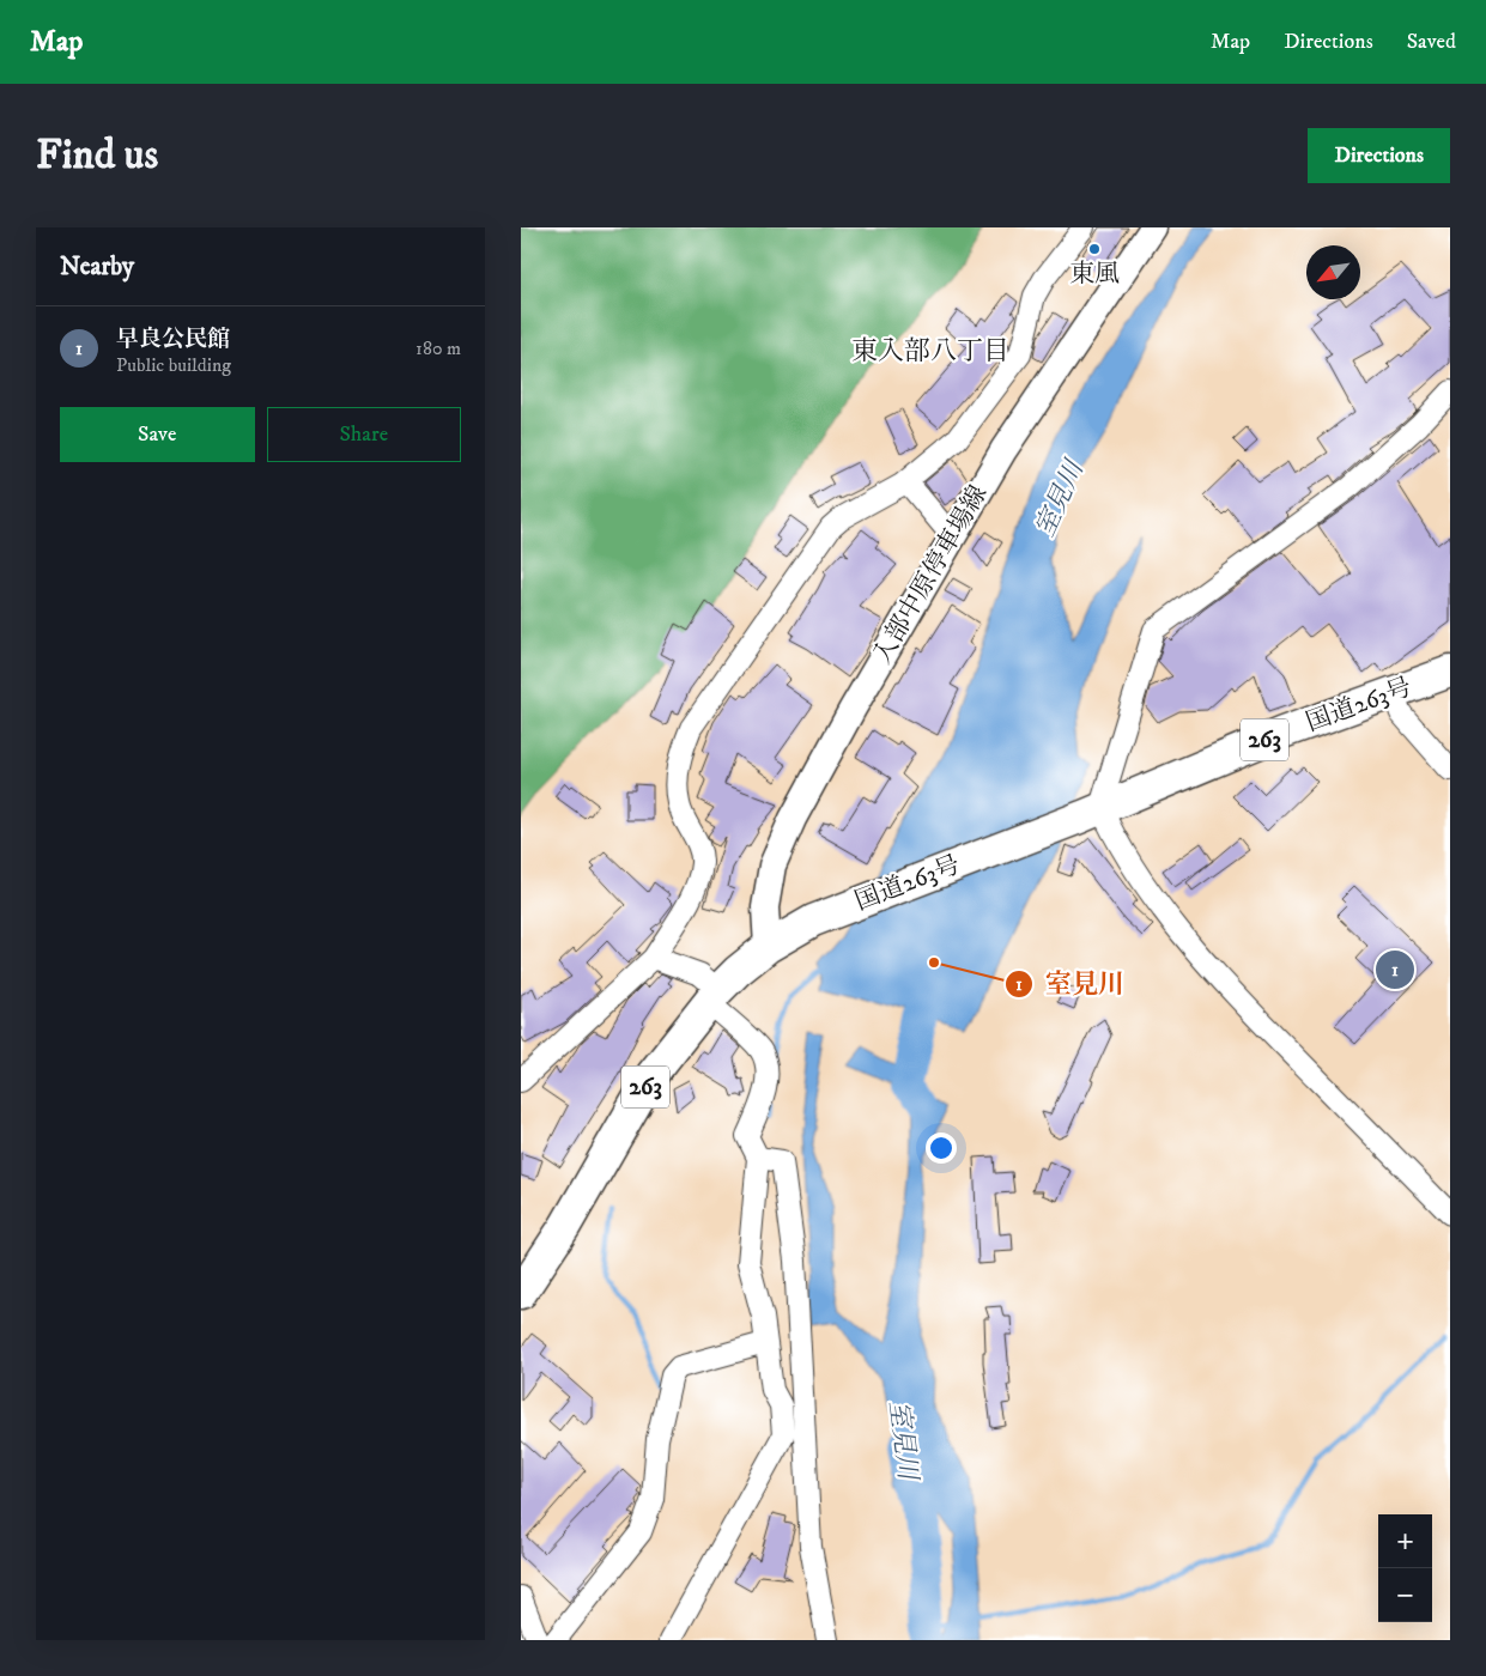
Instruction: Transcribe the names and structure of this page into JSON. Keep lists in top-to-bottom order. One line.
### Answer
{"streets":{"highway":["国道263号","263"],"main road":["入部中原停車場線"]},"crossings":[["入部中原停車場線","国道263号"]],"districts":["東入部八丁目"],"water":["室見川"],"places":["東風","室見川"],"north":"bottom left","page":{"header":"Map","nav":["Map","Directions","Saved"],"buttons":["Directions",["Save","Share"]],"title":"Find us","heading":"Nearby","list":[{"mark":"1","name":"早良公民館","note":"Public building","value":"180 m"}],"pins":"1","map_buttons":["+","−"]}}
